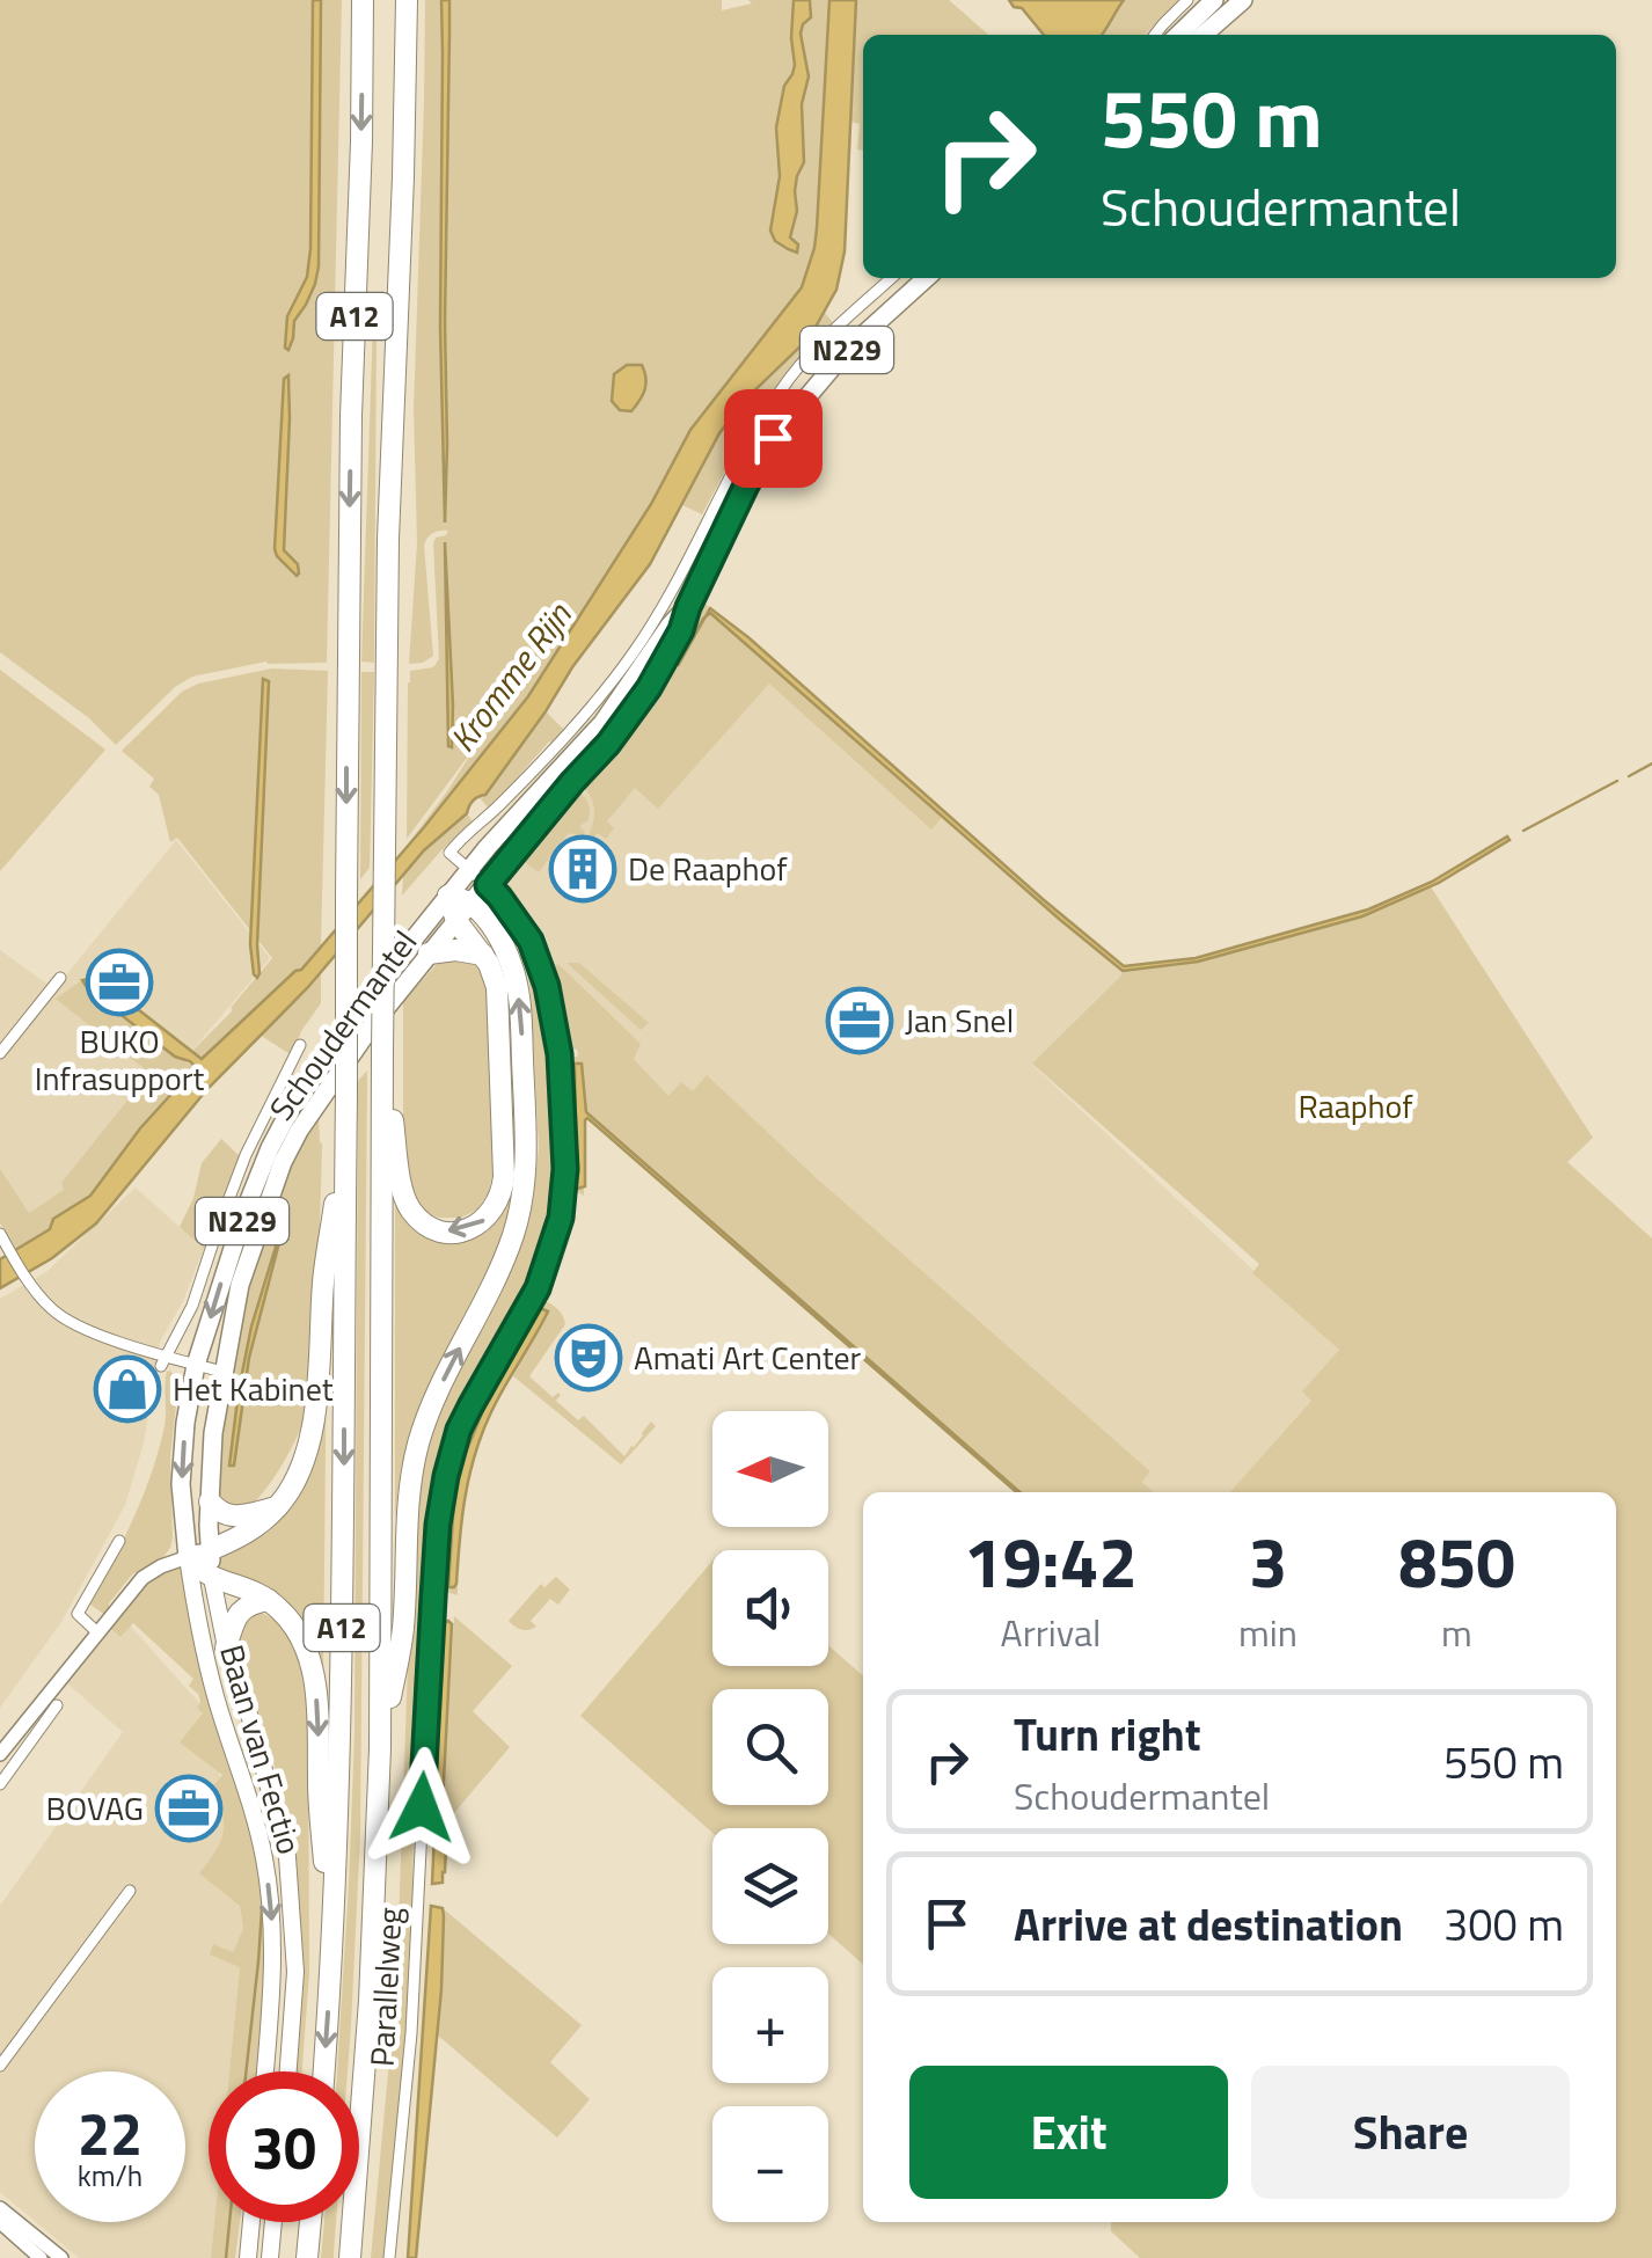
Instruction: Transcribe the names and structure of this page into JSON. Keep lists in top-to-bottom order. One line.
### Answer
{"streets":{"highway":["A12"],"main road":["N229","Schoudermantel","Baan van Fectio"],"street":["Parallelweg"]},"crossings":[["A12","Schoudermantel"],["A12","Baan van Fectio"],["Schoudermantel","Baan van Fectio"],["Schoudermantel","Parallelweg"]],"water":["Kromme Rijn"],"parks":["Raaphof"],"places":{"building":["De Raaphof"],"office":["BUKO Infrasupport","Jan Snel","BOVAG"],"theatre":["Amati Art Center"],"shop":["Het Kabinet"]},"north":"left","page":{"turn":["550 m","Schoudermantel"],"map_buttons":["+","−"],"eta":["19:42","Arrival","3","min","850","m"],"list":[{"name":"Turn right","note":"Schoudermantel","value":"550 m"},{"name":"Arrive at destination","value":"300 m"}],"buttons":["Exit","Share"],"speed":"22 km/h","limit":"30"}}
